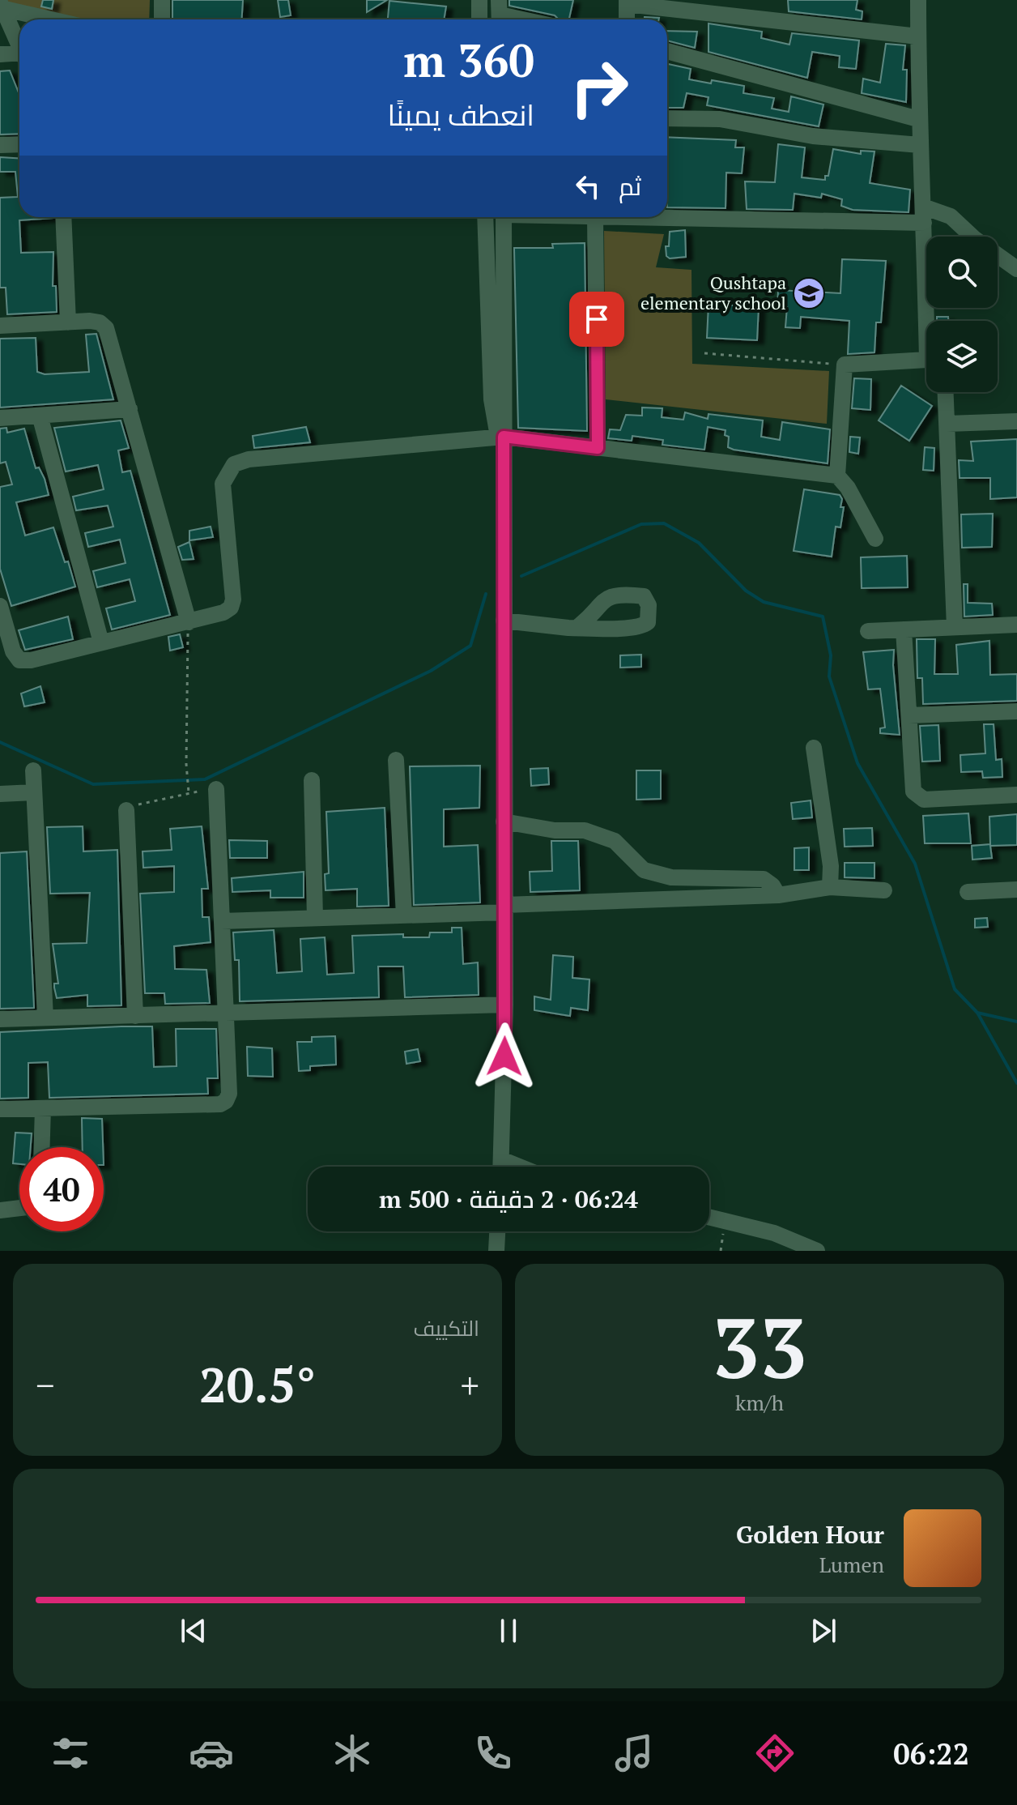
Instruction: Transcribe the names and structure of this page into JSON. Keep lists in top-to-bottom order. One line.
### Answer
{"places":{"school or university":["Qushtapa elementary school"]},"page":{"turn":["360 m","انعطف يمينًا"],"then":"ثم","limit":"40","trip":"06:24 · 2 دقيقة · 500 m","tile":[["33","km/h"],"التكييف"],"heat":["−","20.5°","+"],"song":["Golden Hour","Lumen"],"tabs":"06:22"}}
